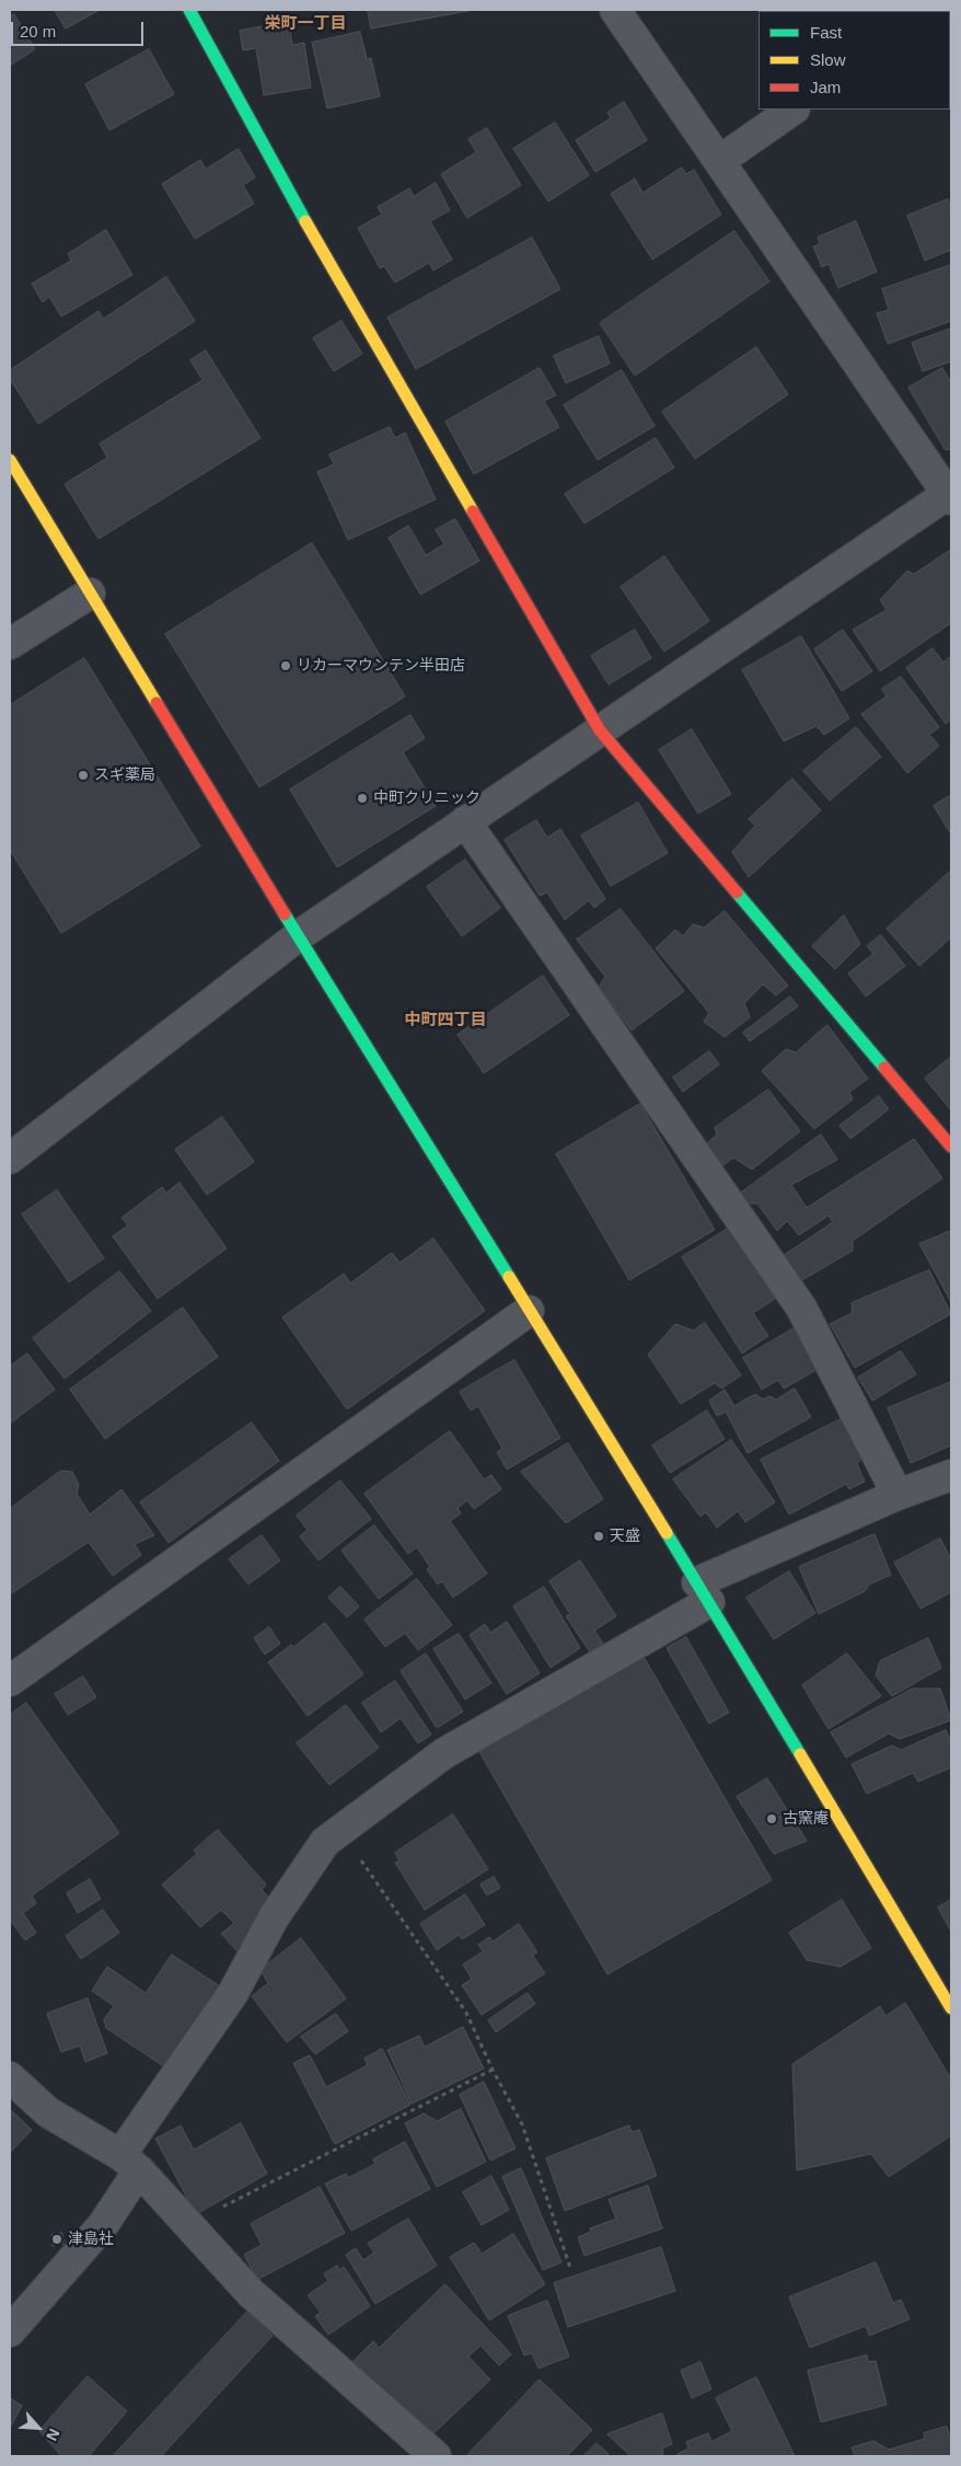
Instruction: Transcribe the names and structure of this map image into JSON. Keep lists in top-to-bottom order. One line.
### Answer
{"districts":["栄町一丁目","中町四丁目"],"places":["リカーマウンテン半田店","スギ薬局","中町クリニック","天盛","古窯庵","津島社"],"legend":["Fast","Slow","Jam"],"scale_bar":"20 m","north":"bottom right"}
